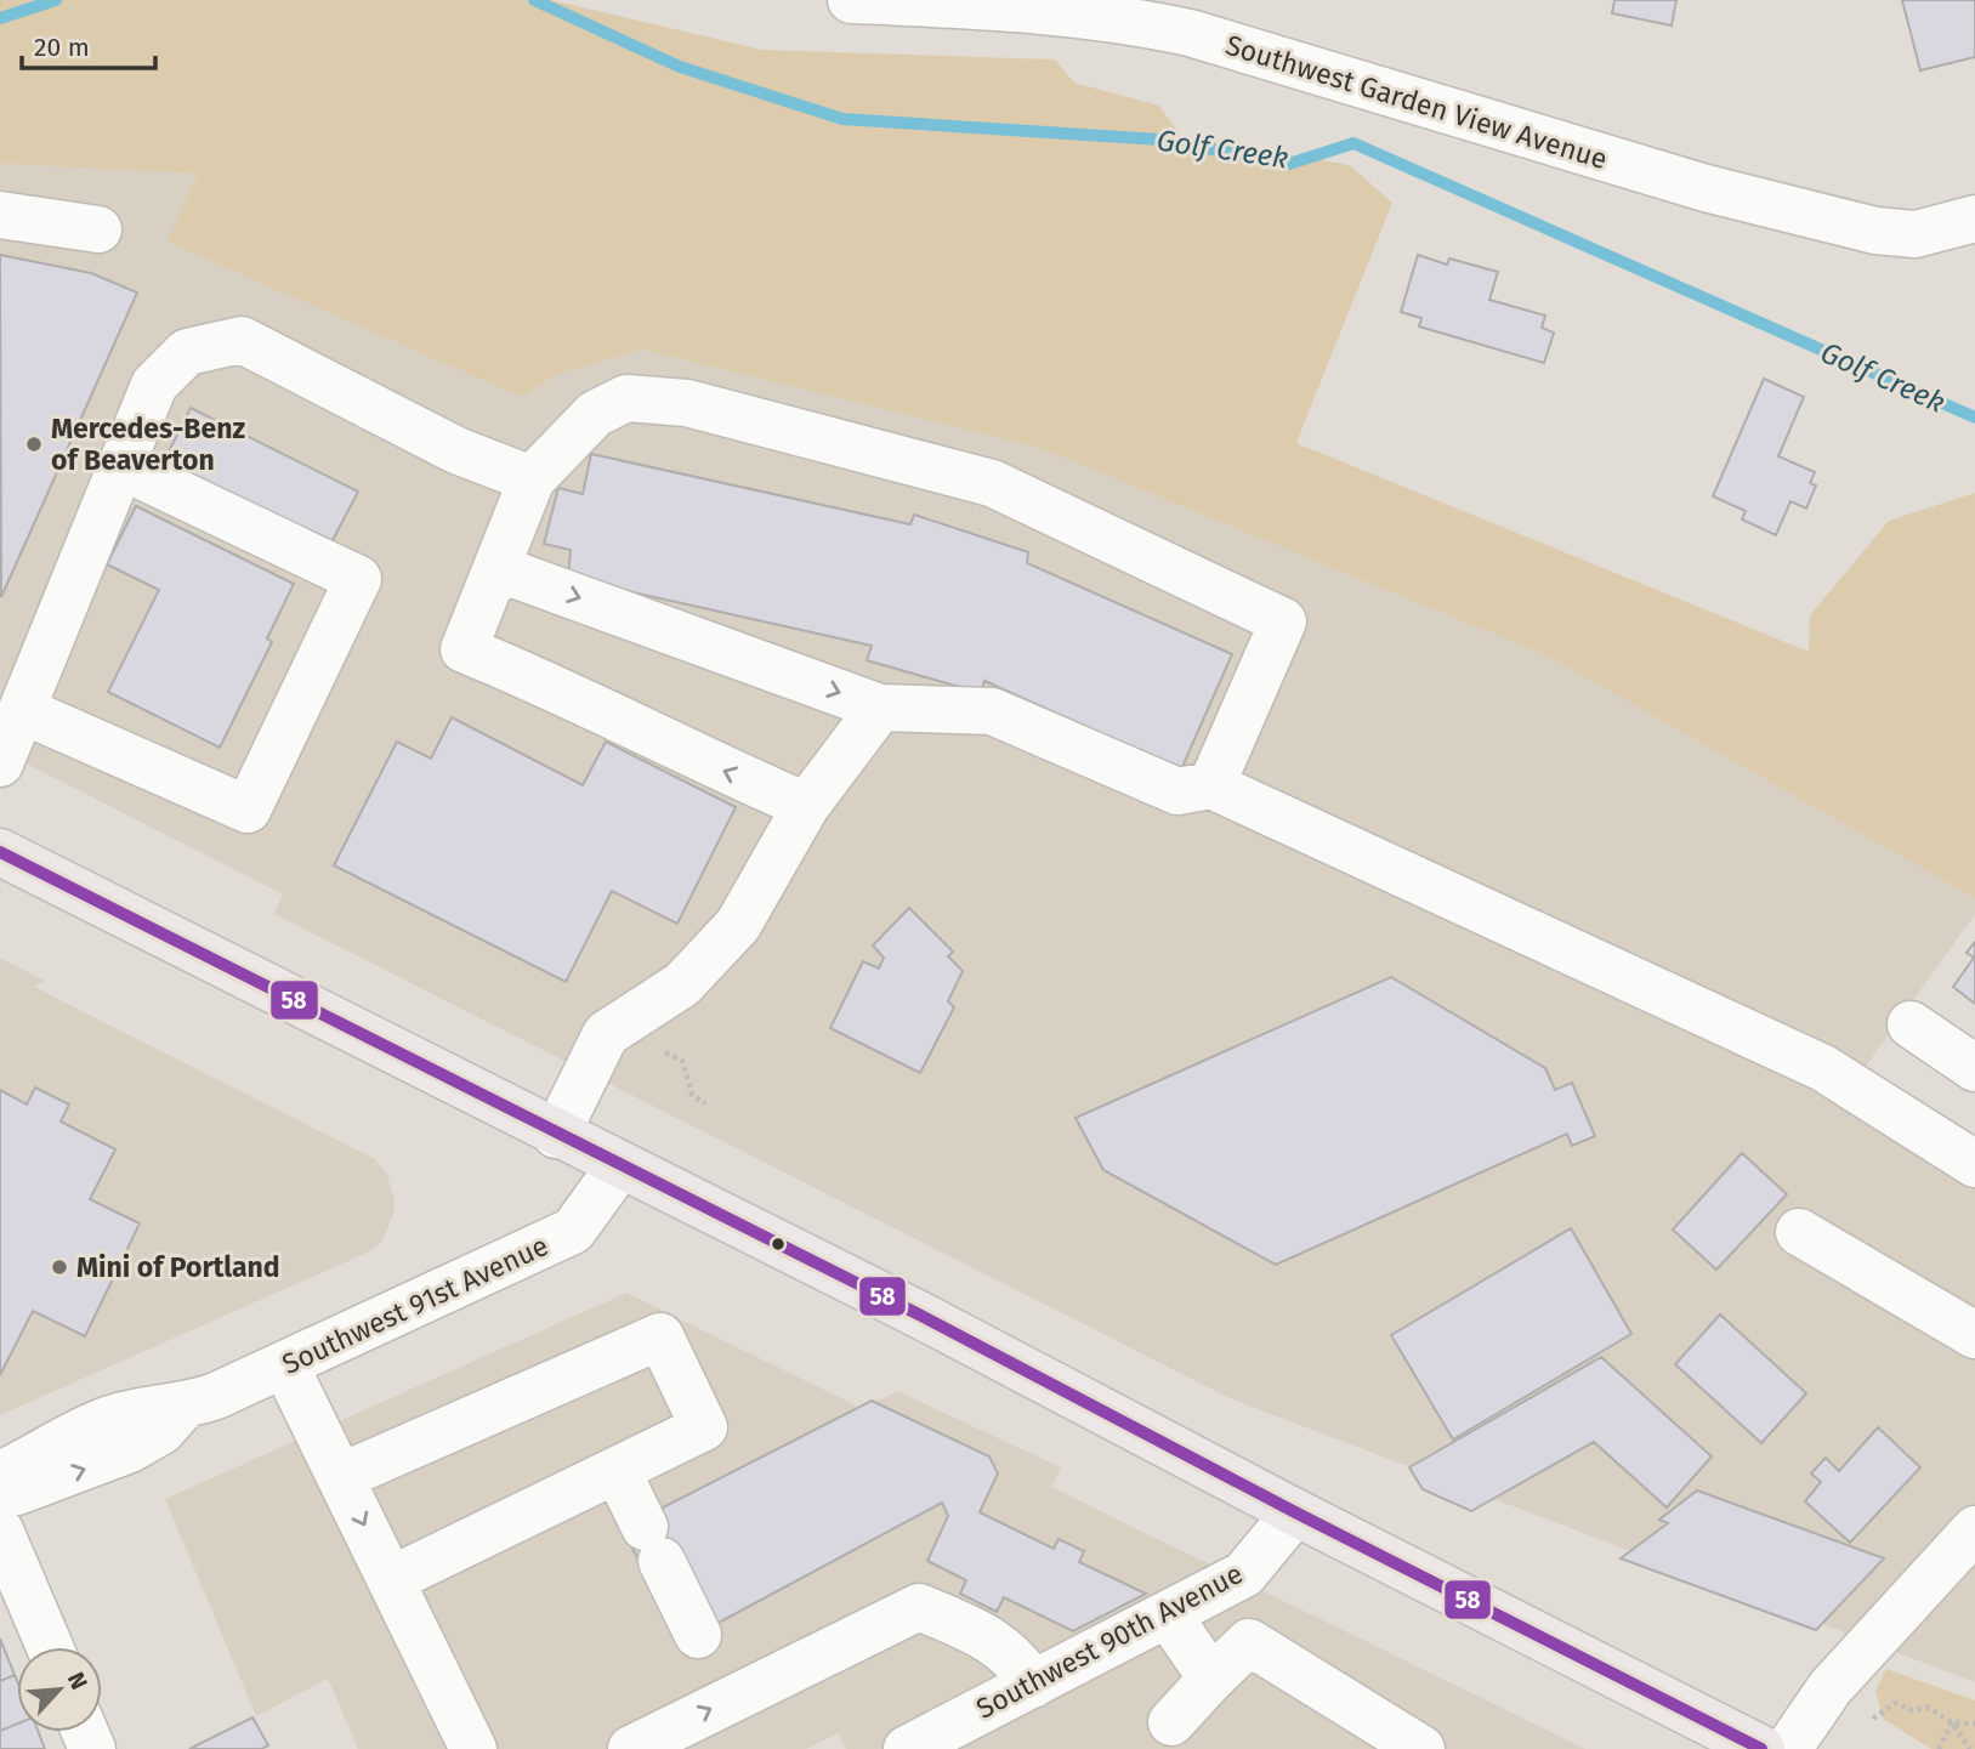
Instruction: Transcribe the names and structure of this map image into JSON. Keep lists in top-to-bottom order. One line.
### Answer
{"streets":{"street":["Southwest Garden View Avenue","Southwest 91st Avenue","Southwest 90th Avenue"]},"water":["Golf Creek"],"places":["Mercedes-Benz of Beaverton","Mini of Portland"],"lines":["transit line 58"],"scale_bar":"20 m","north":"top right"}
